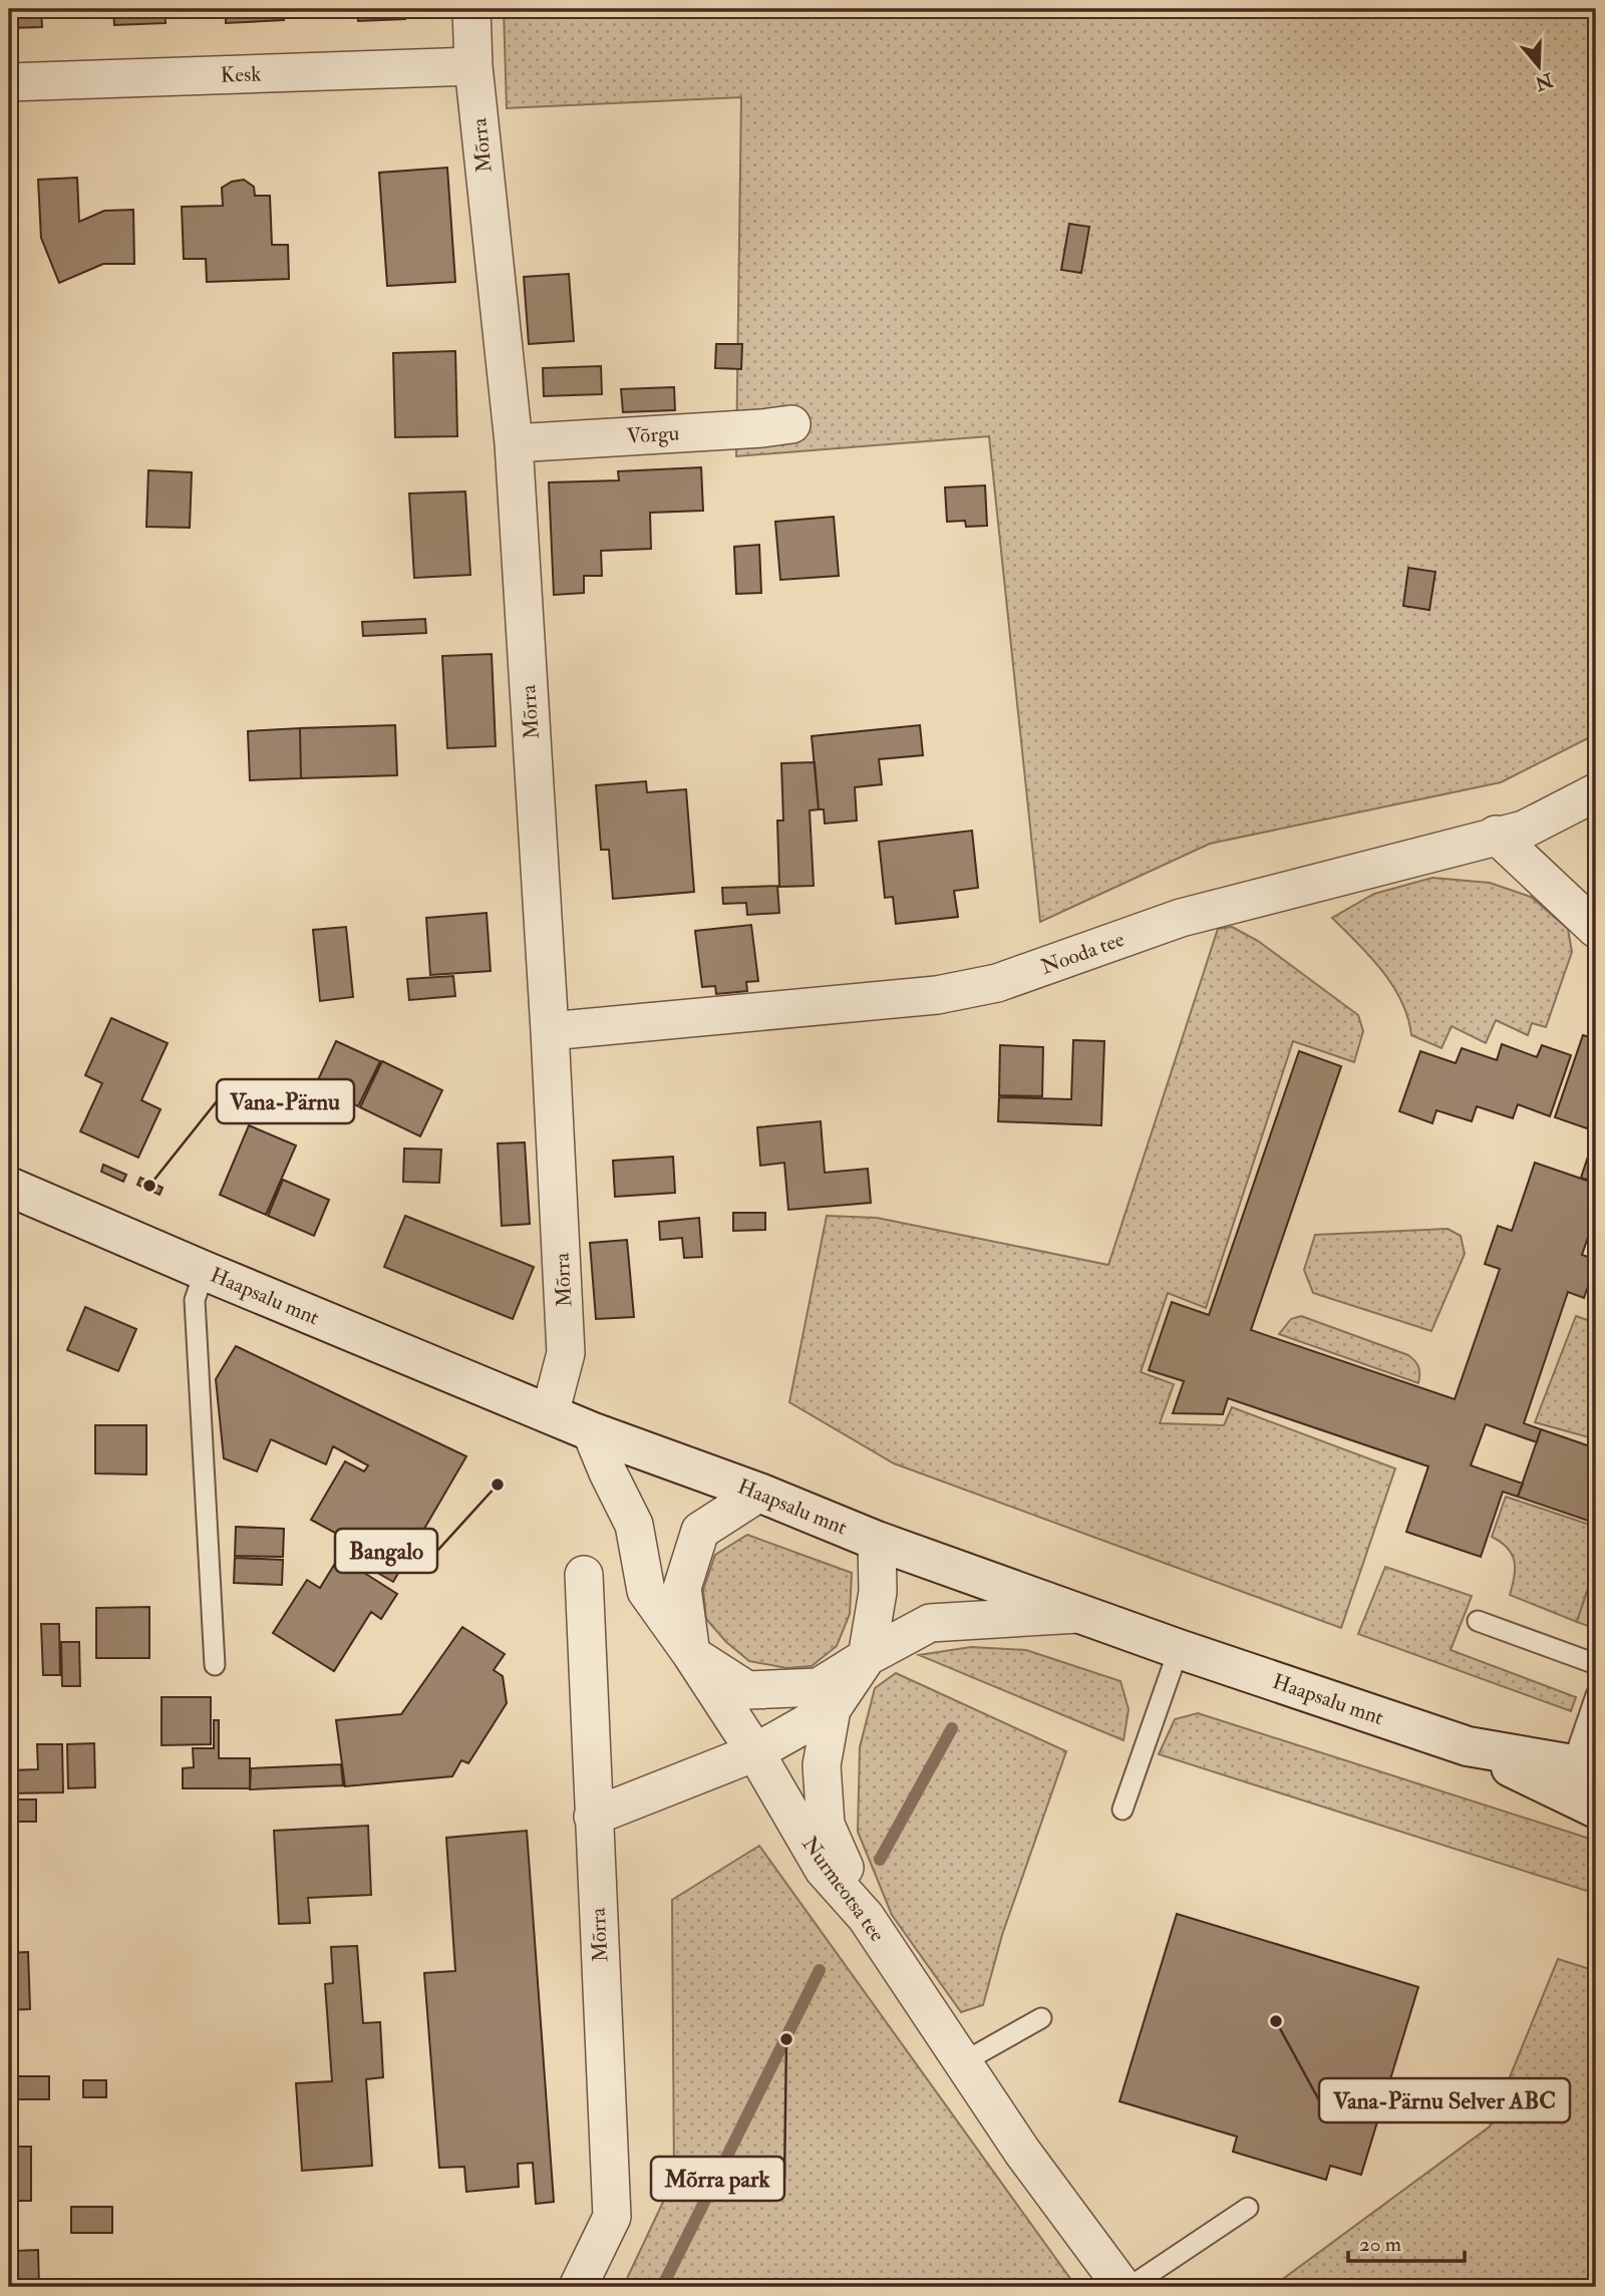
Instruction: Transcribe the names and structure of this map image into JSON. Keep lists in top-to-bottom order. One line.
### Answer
{"streets":{"main road":["Haapsalu mnt"],"street":["Kesk","Mõrra","Võrgu","Nooda tee","Nurmeotsa tee"]},"crossings":[["Kesk","Mõrra"],["Mõrra","Võrgu"],["Mõrra","Nooda tee"],["Mõrra","Haapsalu mnt"],["Haapsalu mnt","Nurmeotsa tee"]],"places":["Vana-Pärnu","Bangalo","Vana-Pärnu Selver ABC","Mõrra park"],"scale_bar":"20 m","north":"bottom"}
